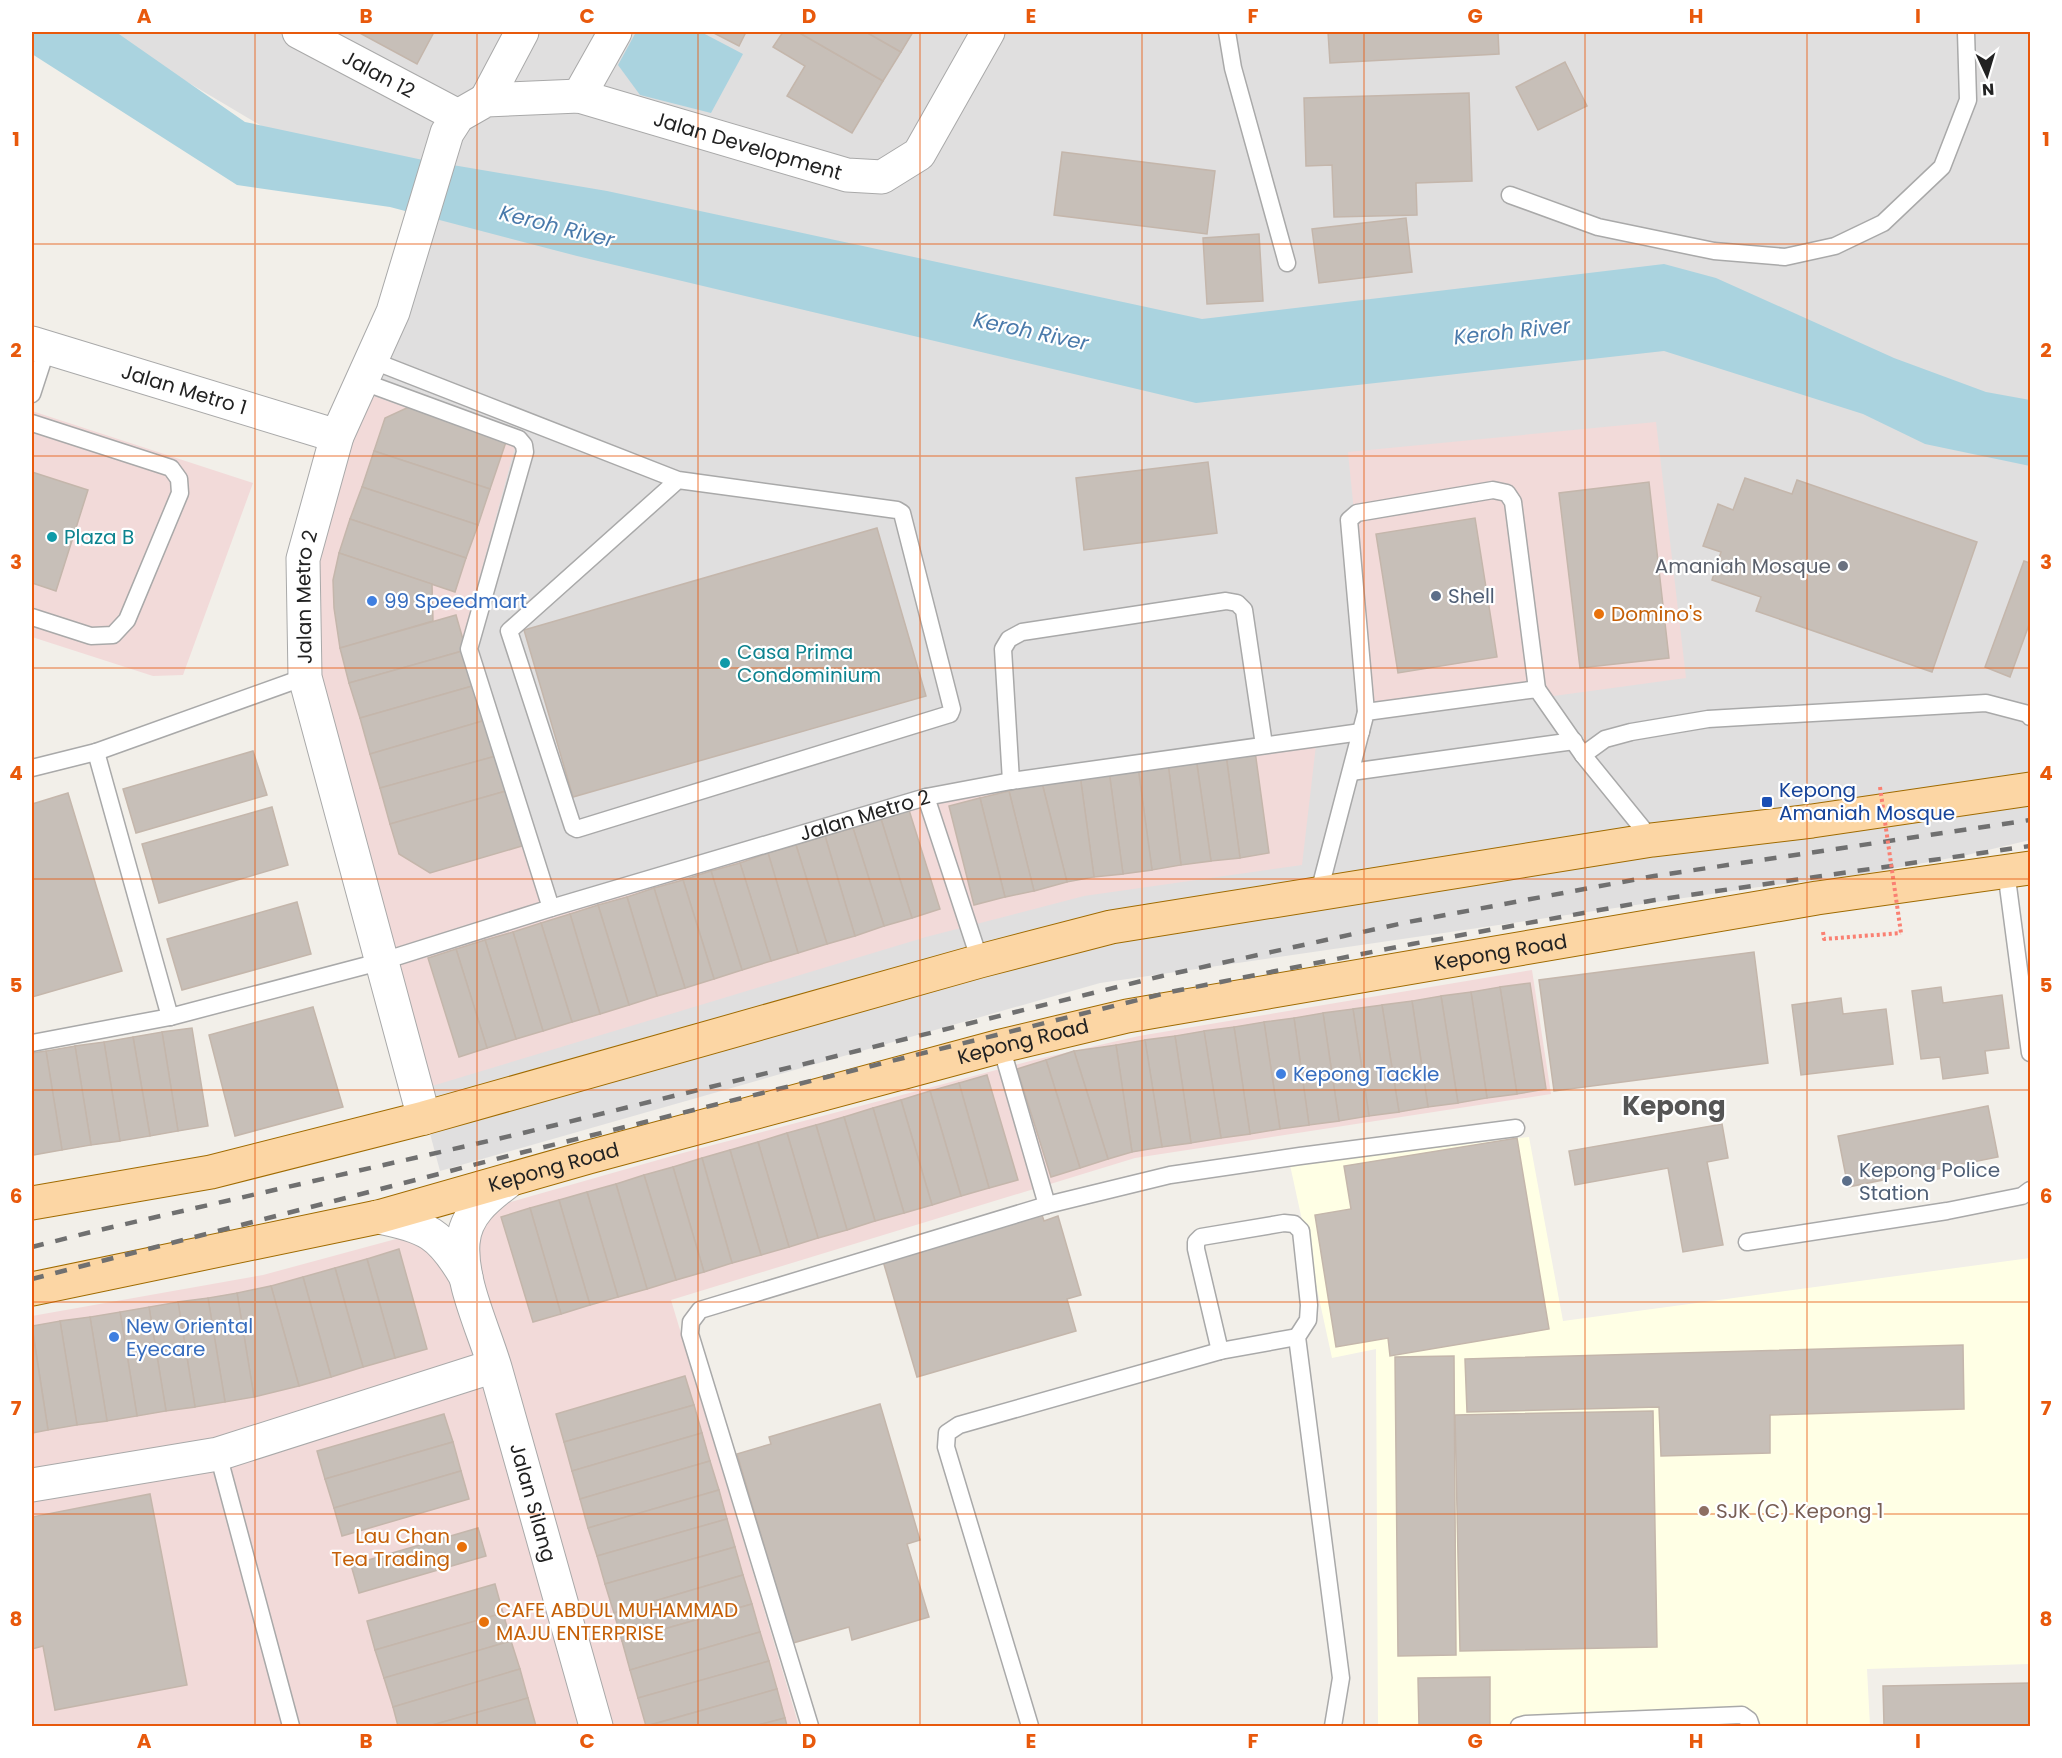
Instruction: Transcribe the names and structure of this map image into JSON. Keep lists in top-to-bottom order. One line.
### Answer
{"streets":{"main road":["Kepong Road"],"street":["Jalan 12","Jalan Development","Jalan Metro 1","Jalan Metro 2","Jalan Silang"]},"crossings":[["Jalan 12","Jalan Development"],["Jalan 12","Jalan Metro 2"],["Jalan Development","Jalan Metro 2"],["Jalan Metro 1","Jalan Metro 2"],["Kepong Road","Jalan Silang"]],"districts":["Kepong"],"water":["Keroh River"],"places":{"other":["Plaza B","Amaniah Mosque","Shell","99 Speedmart","Domino's","Casa Prima Condominium","Kepong Tackle","Kepong Police Station","New Oriental Eyecare","SJK (C) Kepong 1","Lau Chan Tea Trading","CAFE ABDUL MUHAMMAD MAJU ENTERPRISE"],"transit":["Kepong Amaniah Mosque"]},"north":"bottom","grid":{"columns":["A","B","C","D","E","F","G","H","I"],"rows":["1","2","3","4","5","6","7","8"]}}
